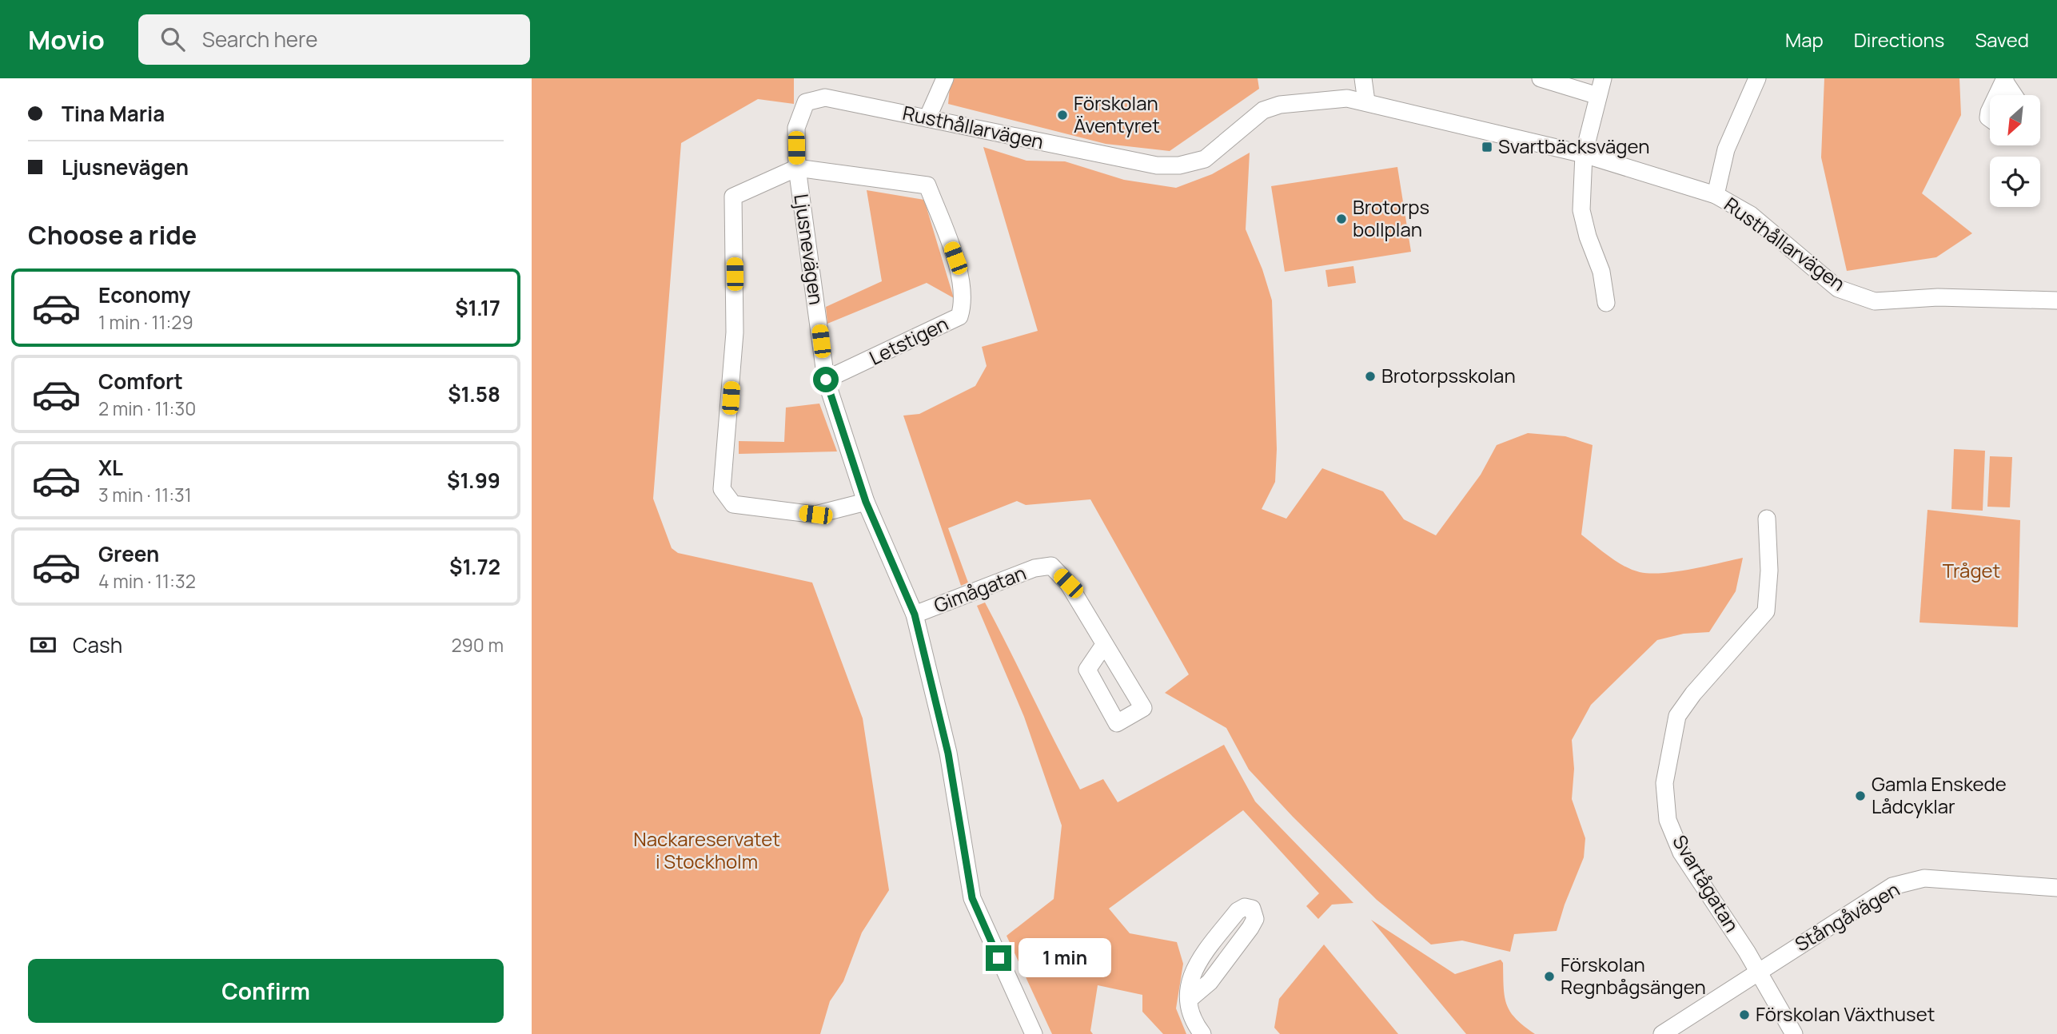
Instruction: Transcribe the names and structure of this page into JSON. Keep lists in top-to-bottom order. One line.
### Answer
{"streets":{"street":["Rusthållarvägen","Ljusnevägen","Letstigen","Gimågatan","Svartågatan","Stångåvägen"]},"crossings":[["Rusthållarvägen","Ljusnevägen"],["Ljusnevägen","Letstigen"],["Ljusnevägen","Gimågatan"],["Svartågatan","Stångåvägen"]],"parks":["Tråget","Nackareservatet i Stockholm"],"places":{"other":["Förskolan Äventyret","Brotorps bollplan","Brotorpsskolan","Gamla Enskede Lådcyklar","Förskolan Regnbågsängen","Förskolan Växthuset"],"transit":["Svartbäcksvägen"]},"north":"bottom left","page":{"header":"Movio","search":"Search here","nav":["Map","Directions","Saved"],"banner":["Tina Maria","Ljusnevägen"],"heading":"Choose a ride","list":[{"name":"Economy","note":"1 min · 11:29","value":"$1.17"},{"name":"Comfort","note":"2 min · 11:30","value":"$1.58"},{"name":"XL","note":"3 min · 11:31","value":"$1.99"},{"name":"Green","note":"4 min · 11:32","value":"$1.72"}],"pay":["Cash","290 m"],"bubble":"1 min","buttons":"Confirm"}}
